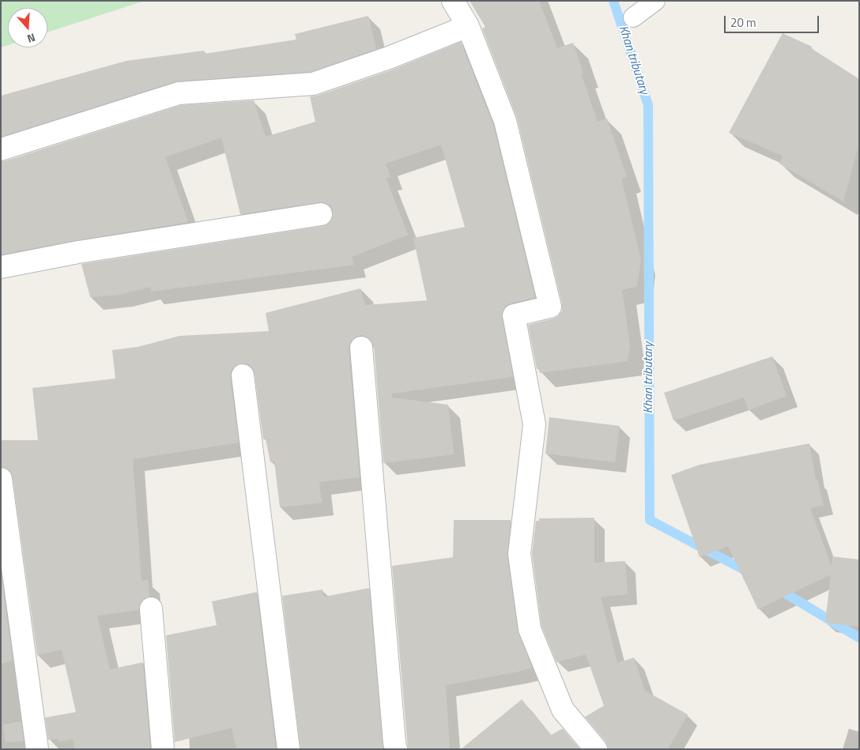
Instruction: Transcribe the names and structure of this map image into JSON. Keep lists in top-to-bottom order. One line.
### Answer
{"water":["Khan tributary"],"scale_bar":"20 m","north":"bottom"}
